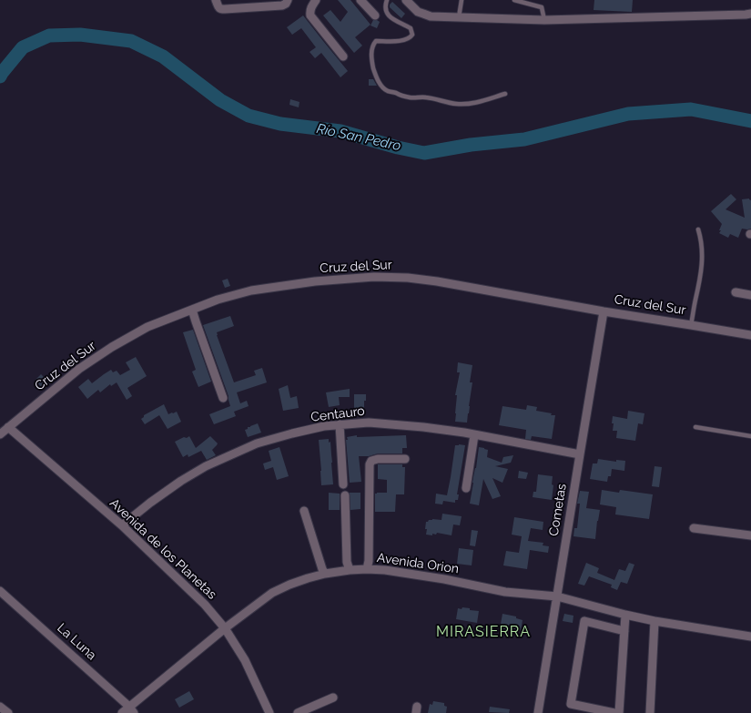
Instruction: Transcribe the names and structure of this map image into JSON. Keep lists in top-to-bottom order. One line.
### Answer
{"streets":{"street":["Cruz del Sur","Centauro","Cometas","Avenida de los Planetas","Avenida Orion","La Luna"]},"crossings":[["Cruz del Sur","Cometas"],["Cruz del Sur","Avenida de los Planetas"],["Centauro","Cometas"],["Centauro","Avenida de los Planetas"],["Cometas","Avenida Orion"],["Avenida de los Planetas","Avenida Orion"],["Avenida Orion","La Luna"]],"districts":["MIRASIERRA"],"water":["Río San Pedro"]}
